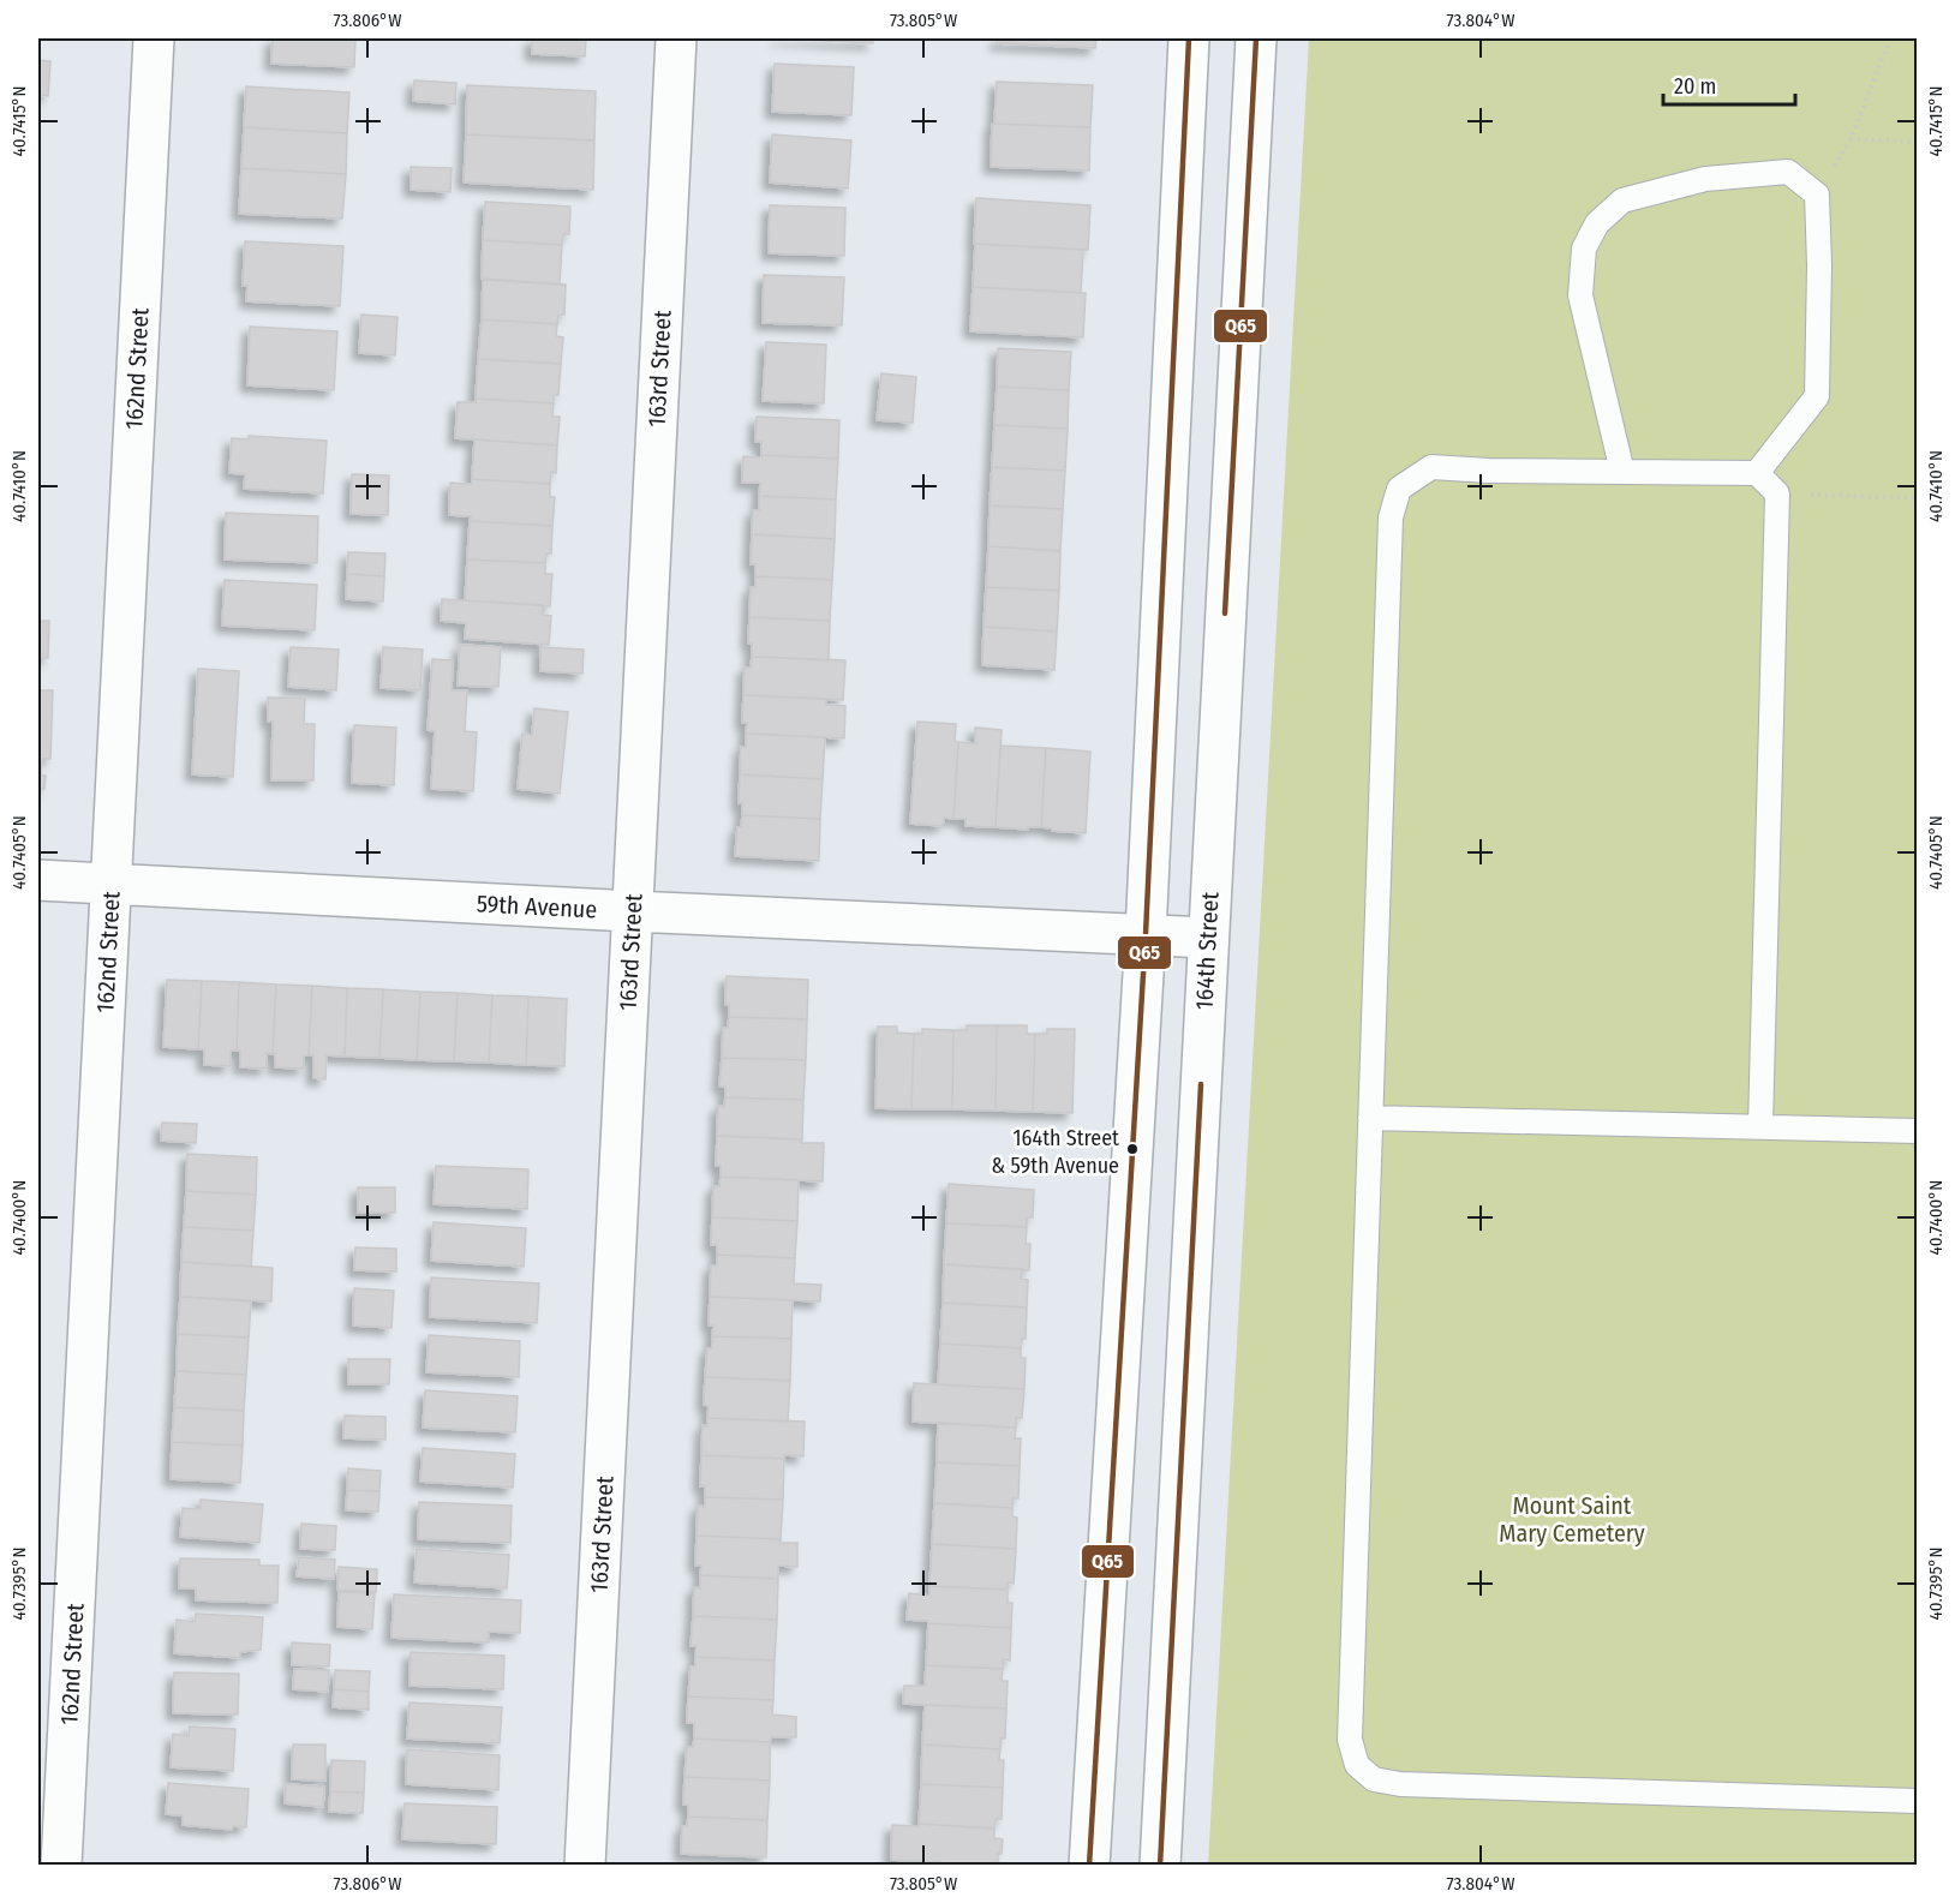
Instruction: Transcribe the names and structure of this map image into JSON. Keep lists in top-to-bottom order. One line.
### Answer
{"streets":{"street":["162nd Street","163rd Street","59th Avenue","164th Street"]},"crossings":[["162nd Street","59th Avenue"],["163rd Street","59th Avenue"],["59th Avenue","164th Street"]],"parks":["Mount Saint Mary Cemetery"],"places":["164th Street & 59th Avenue"],"lines":["transit line Q65"],"scale_bar":"20 m","coordinates":["73.806°W","73.805°W","73.804°W","40.7415°N","40.7410°N","40.7405°N","40.7400°N","40.7395°N"]}
